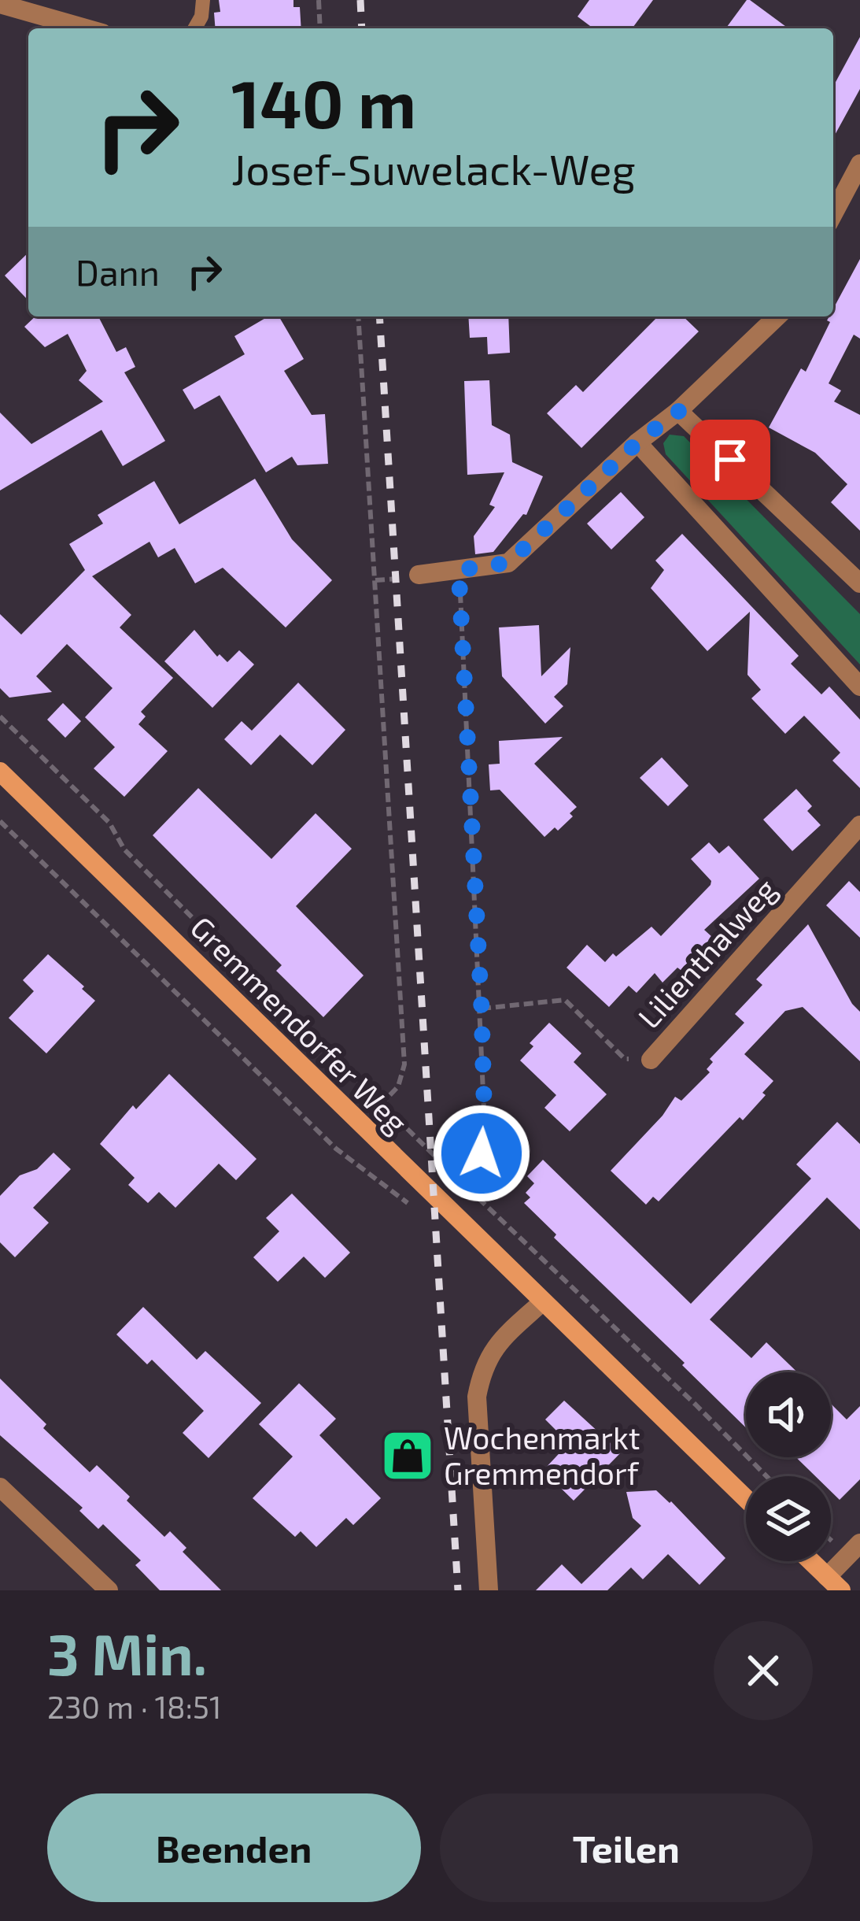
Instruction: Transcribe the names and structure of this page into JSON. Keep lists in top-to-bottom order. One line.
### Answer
{"streets":{"street":["Lilienthalweg","Gremmendorfer Weg"]},"places":{"shop":["Wochenmarkt Gremmendorf"]},"page":{"turn":["140 m","Josef-Suwelack-Weg"],"then":"Dann","heading":["3 Min.","230 m · 18:51"],"buttons":["Beenden","Teilen"]}}
